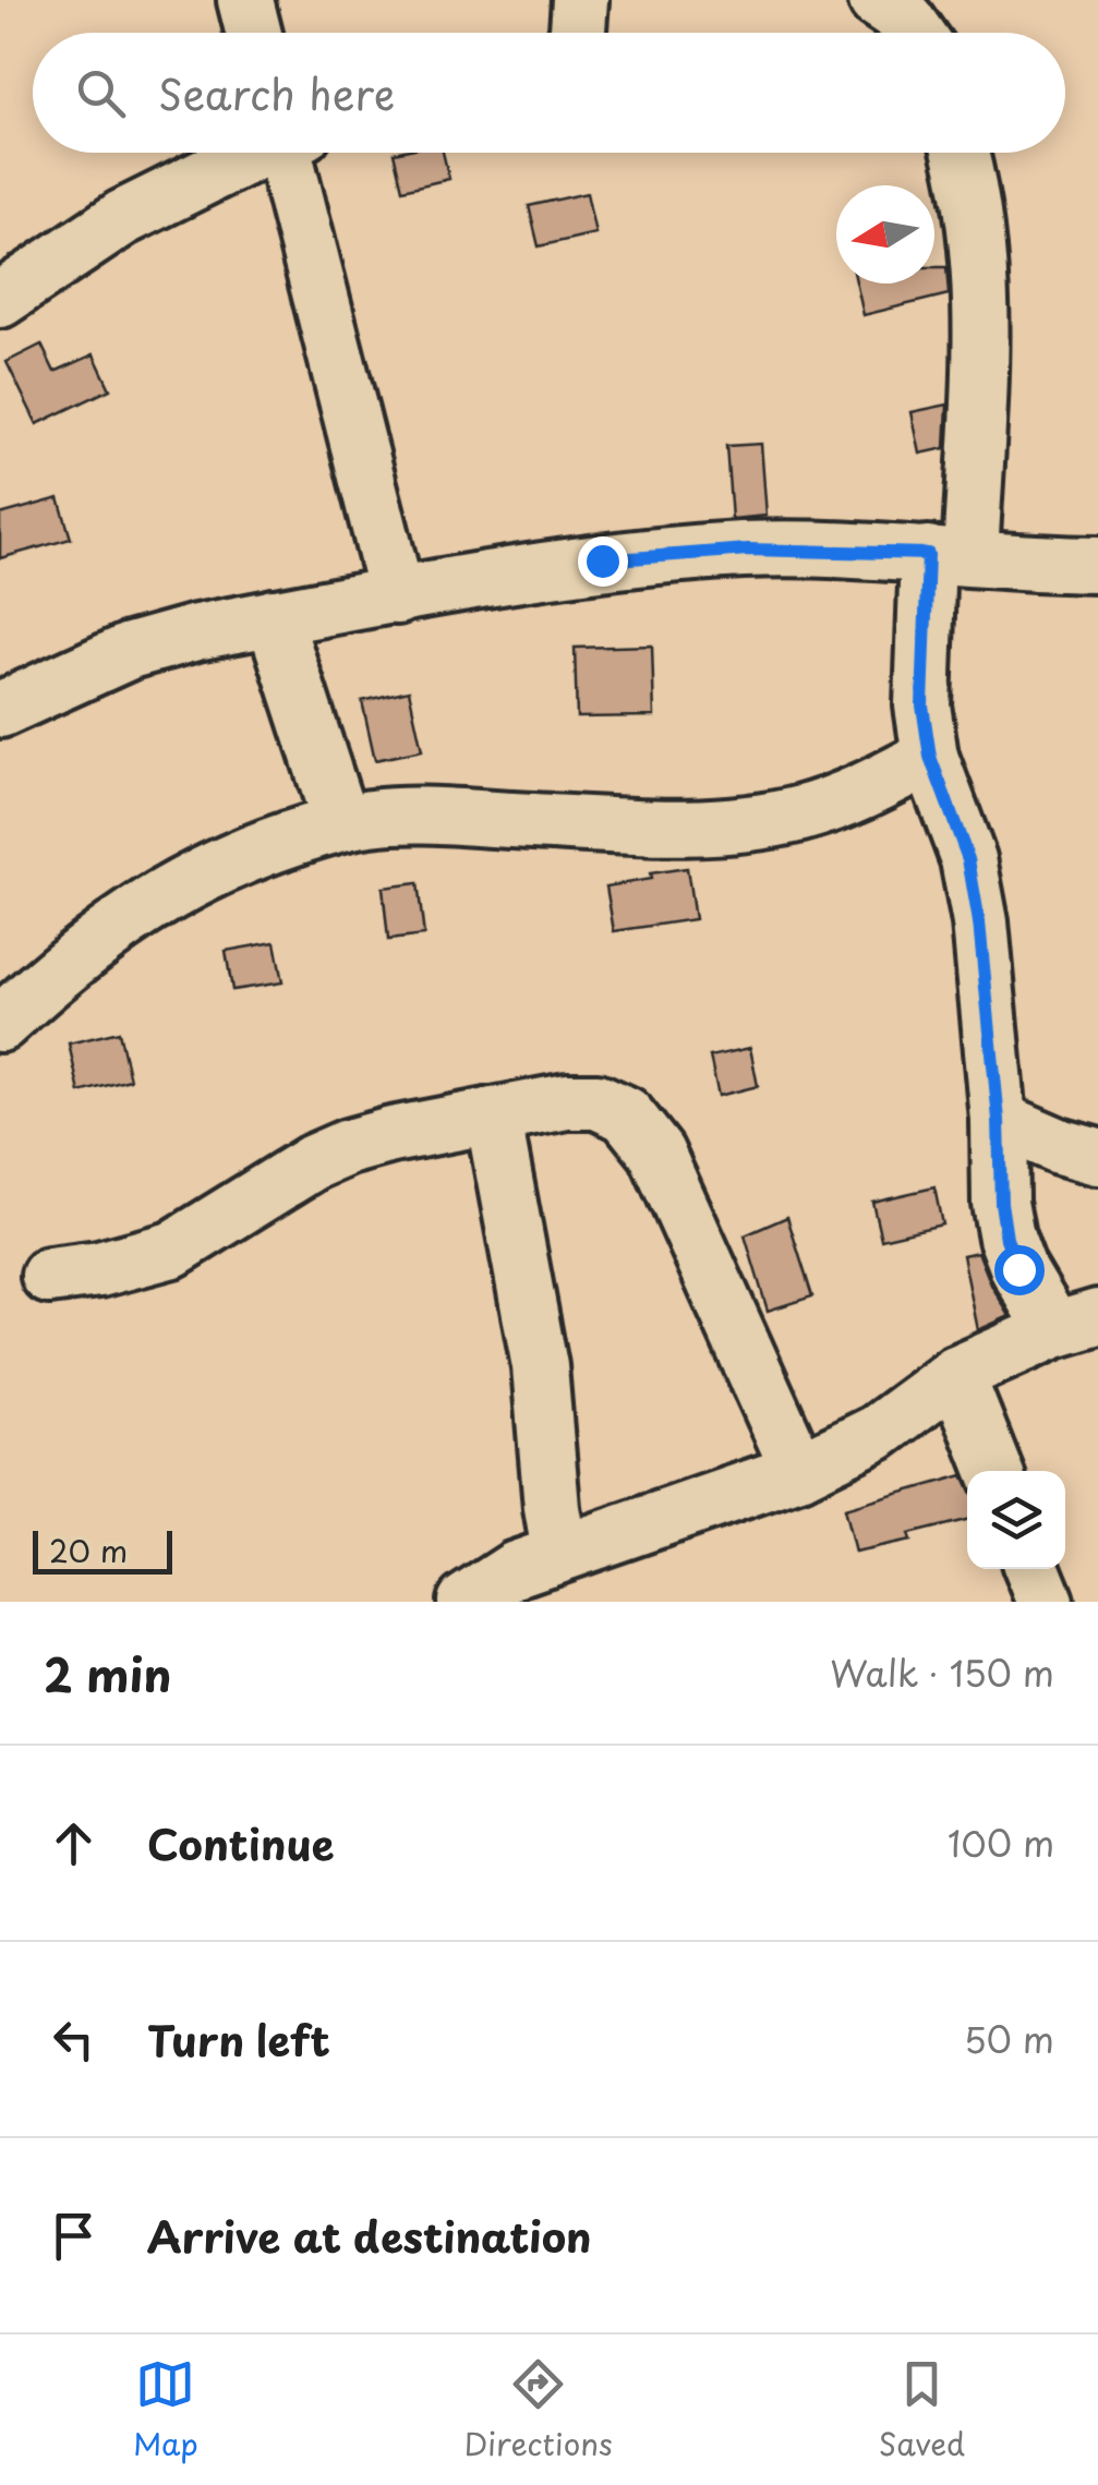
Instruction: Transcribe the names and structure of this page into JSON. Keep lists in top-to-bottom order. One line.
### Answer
{"scale_bar":"20 m","north":"left","page":{"search":"Search here","scale":"20 m","heading":["2 min","Walk · 150 m"],"list":[["Continue","100 m"],["Turn left","50 m"],"Arrive at destination"],"nav":["Map","Directions","Saved"]}}
